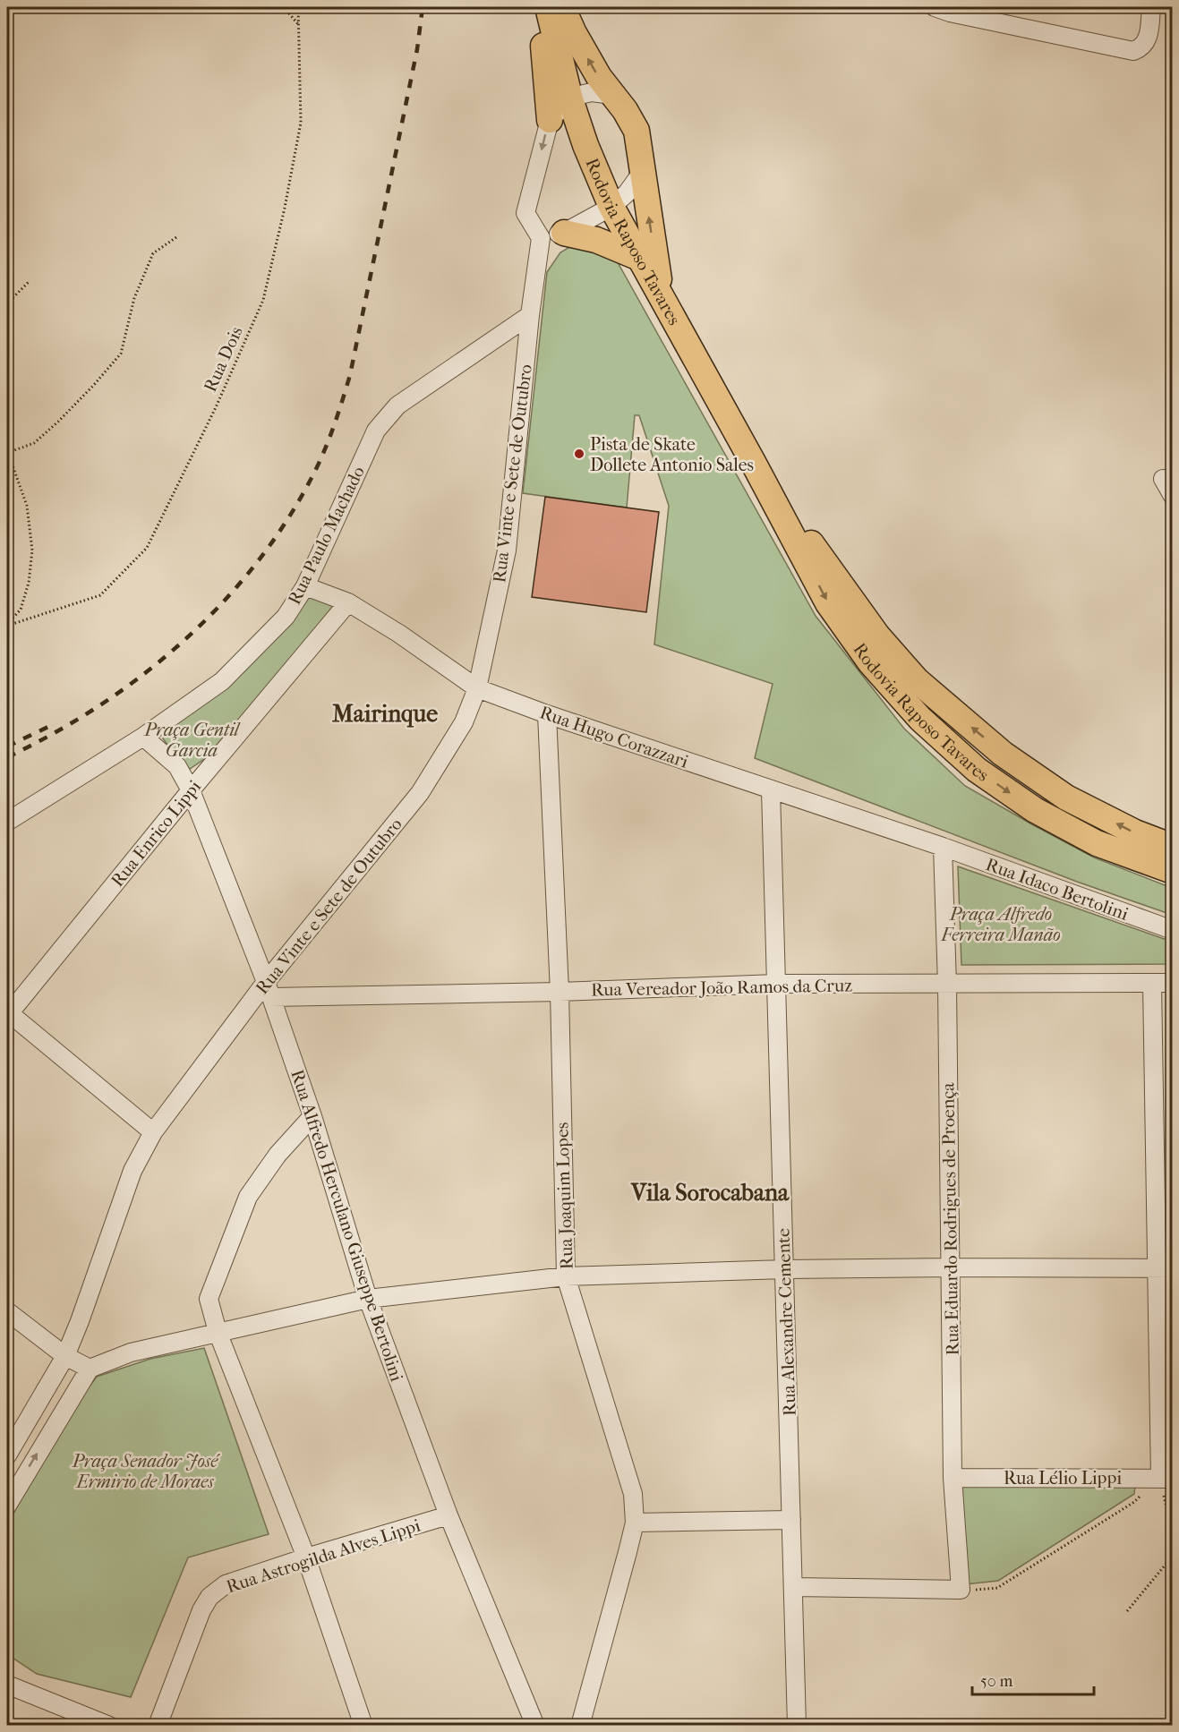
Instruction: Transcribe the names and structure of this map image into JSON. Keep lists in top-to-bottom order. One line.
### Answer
{"streets":{"highway":["Rodovia Raposo Tavares"],"street":["Rua Vinte e Sete de Outubro","Rua Paulo Machado","Rua Hugo Corazzari","Rua Enrico Lippi","Rua Idaco Bertolini","Rua Vereador João Ramos da Cruz","Rua Joaquim Lopes","Rua Eduardo Rodrigues de Proença","Rua Alfredo Herculano Giuseppe Bertolini","Rua Alexandre Cemente","Rua Lélio Lippi","Rua Astrogilda Alves Lippi"],"path":["Rua Dois"]},"crossings":[["Rua Vinte e Sete de Outubro","Rua Paulo Machado"],["Rua Vinte e Sete de Outubro","Rua Hugo Corazzari"],["Rua Vinte e Sete de Outubro","Rua Vereador João Ramos da Cruz"],["Rua Vinte e Sete de Outubro","Rua Alfredo Herculano Giuseppe Bertolini"],["Rua Paulo Machado","Rua Hugo Corazzari"],["Rua Paulo Machado","Rua Alfredo Herculano Giuseppe Bertolini"],["Rua Hugo Corazzari","Rua Enrico Lippi"],["Rua Hugo Corazzari","Rua Idaco Bertolini"],["Rua Hugo Corazzari","Rua Joaquim Lopes"],["Rua Hugo Corazzari","Rua Eduardo Rodrigues de Proença"],["Rua Hugo Corazzari","Rua Alexandre Cemente"],["Rua Enrico Lippi","Rua Alfredo Herculano Giuseppe Bertolini"],["Rua Idaco Bertolini","Rua Eduardo Rodrigues de Proença"],["Rua Vereador João Ramos da Cruz","Rua Joaquim Lopes"],["Rua Vereador João Ramos da Cruz","Rua Eduardo Rodrigues de Proença"],["Rua Vereador João Ramos da Cruz","Rua Alfredo Herculano Giuseppe Bertolini"],["Rua Vereador João Ramos da Cruz","Rua Alexandre Cemente"],["Rua Eduardo Rodrigues de Proença","Rua Lélio Lippi"],["Rua Alfredo Herculano Giuseppe Bertolini","Rua Astrogilda Alves Lippi"]],"districts":["Mairinque","Vila Sorocabana"],"parks":["Praça Gentil Garcia","Praça Alfredo Ferreira Manão","Praça Senador José Ermirio de Moraes"],"places":["Pista de Skate Dollete Antonio Sales"],"scale_bar":"50 m"}
